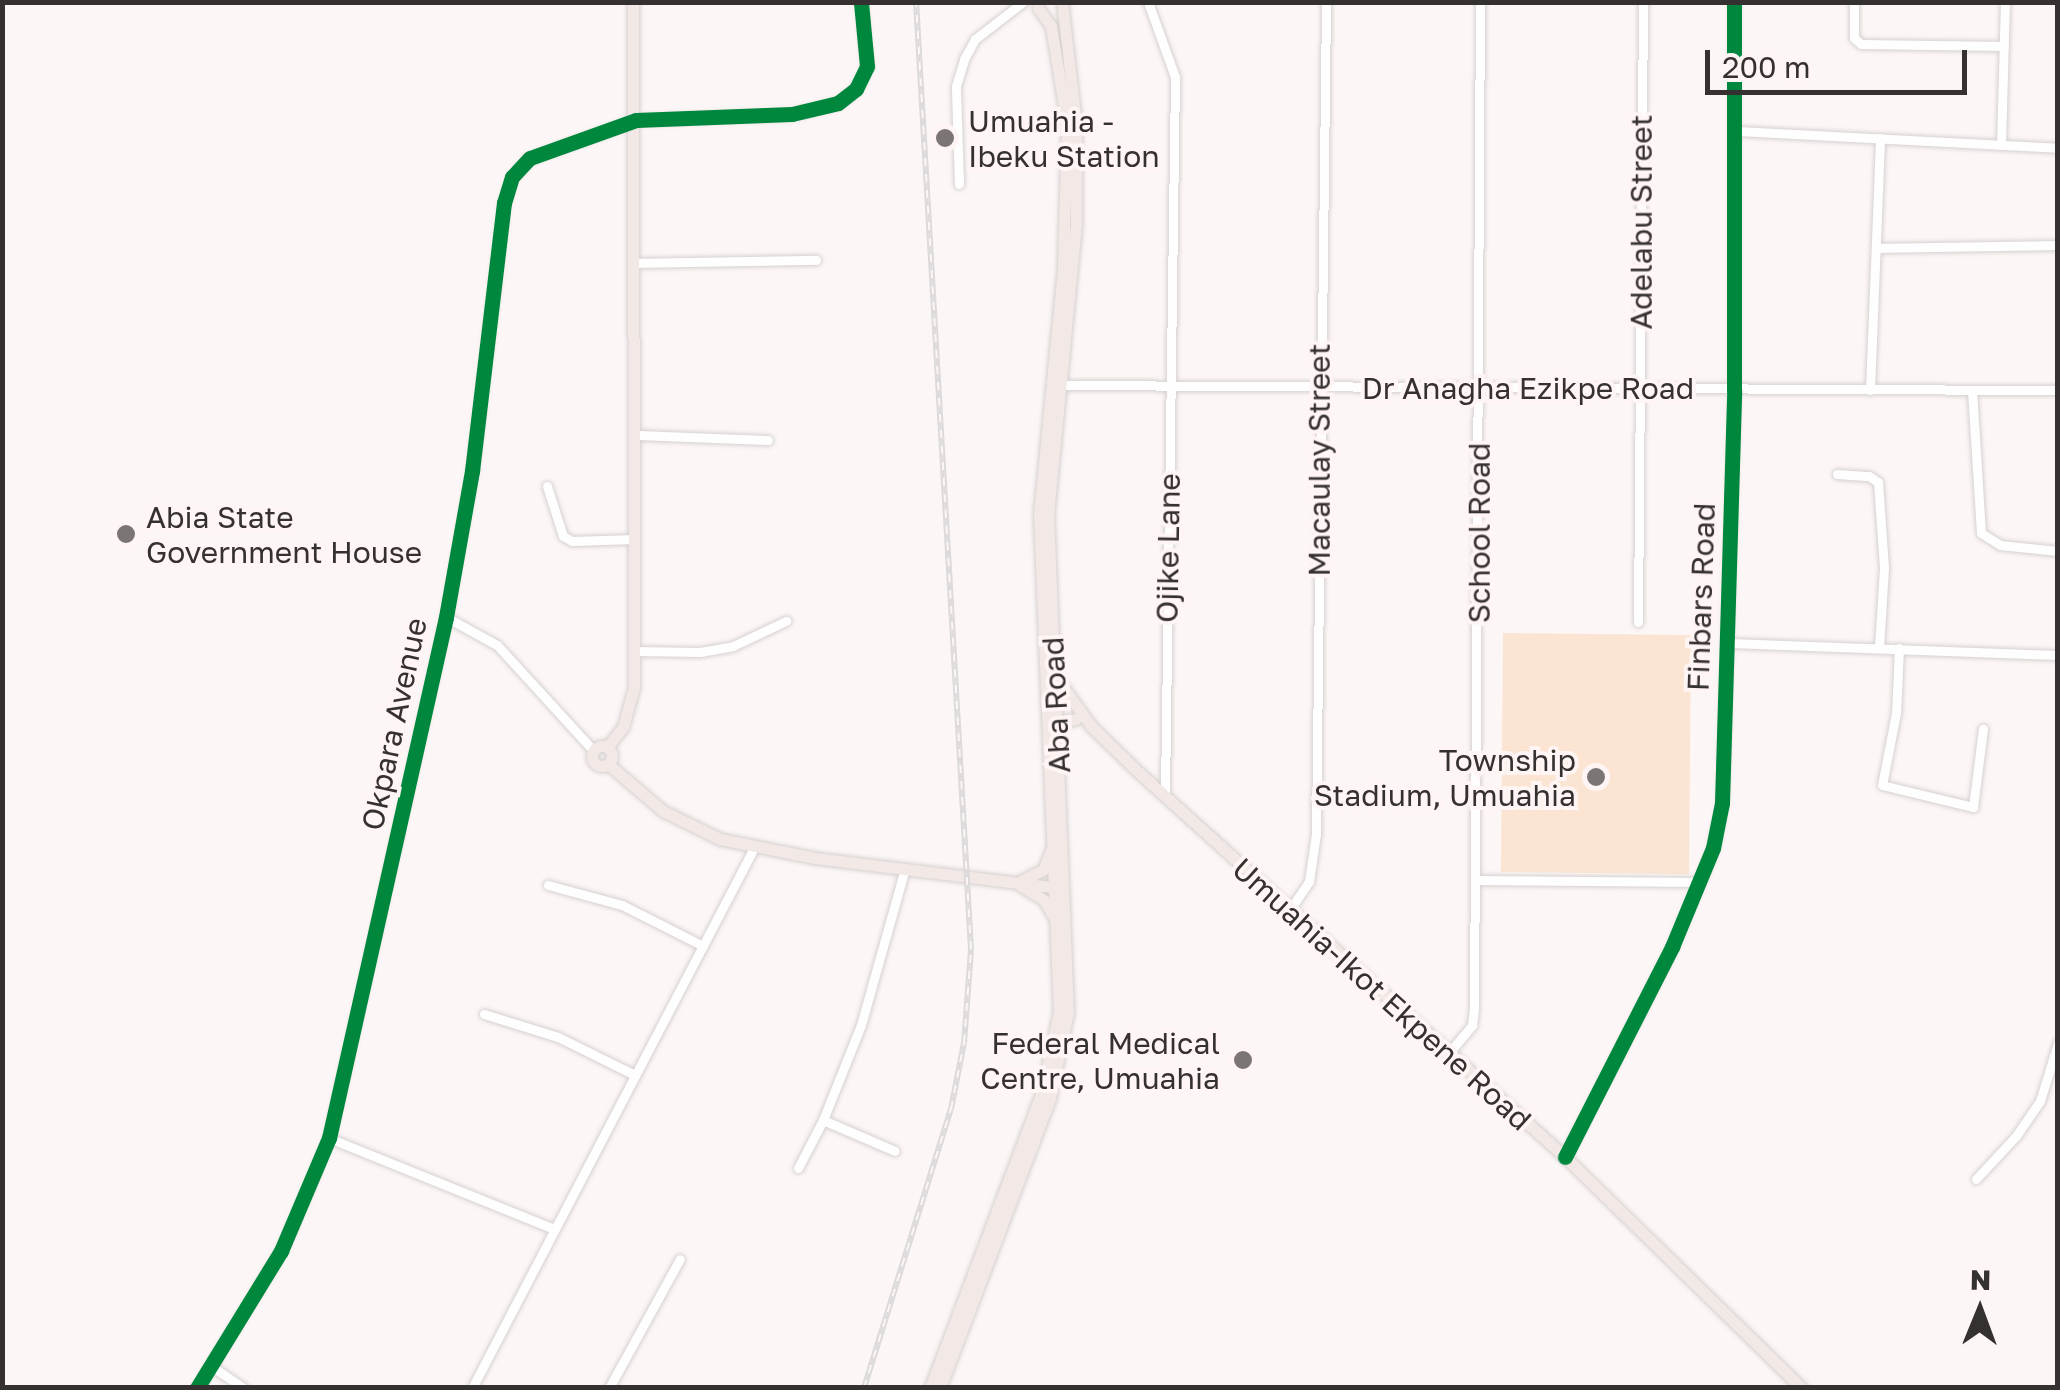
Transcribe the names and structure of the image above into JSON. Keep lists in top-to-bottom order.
{
  "streets": {
    "main road": ["Aba Road", "Umuahia-Ikot Ekpene Road"],
    "street": [
      "Adelabu Street",
      "Dr Anagha Ezikpe Road",
      "Macaulay Street",
      "School Road",
      "Ojike Lane",
      "Finbars Road",
      "Okpara Avenue"
    ]
  },
  "crossings": [
    ["Adelabu Street", "Dr Anagha Ezikpe Road"],
    ["Dr Anagha Ezikpe Road", "Macaulay Street"],
    ["Dr Anagha Ezikpe Road", "School Road"],
    ["Dr Anagha Ezikpe Road", "Ojike Lane"],
    ["Dr Anagha Ezikpe Road", "Finbars Road"],
    ["Dr Anagha Ezikpe Road", "Aba Road"],
    ["Macaulay Street", "Umuahia-Ikot Ekpene Road"],
    ["School Road", "Umuahia-Ikot Ekpene Road"],
    ["Ojike Lane", "Umuahia-Ikot Ekpene Road"],
    ["Finbars Road", "Umuahia-Ikot Ekpene Road"]
  ],
  "places": [
    "Umuahia - Ibeku Station",
    "Abia State Government House",
    "Township Stadium, Umuahia",
    "Federal Medical Centre, Umuahia"
  ],
  "scale_bar": "200 m",
  "north": "top"
}
